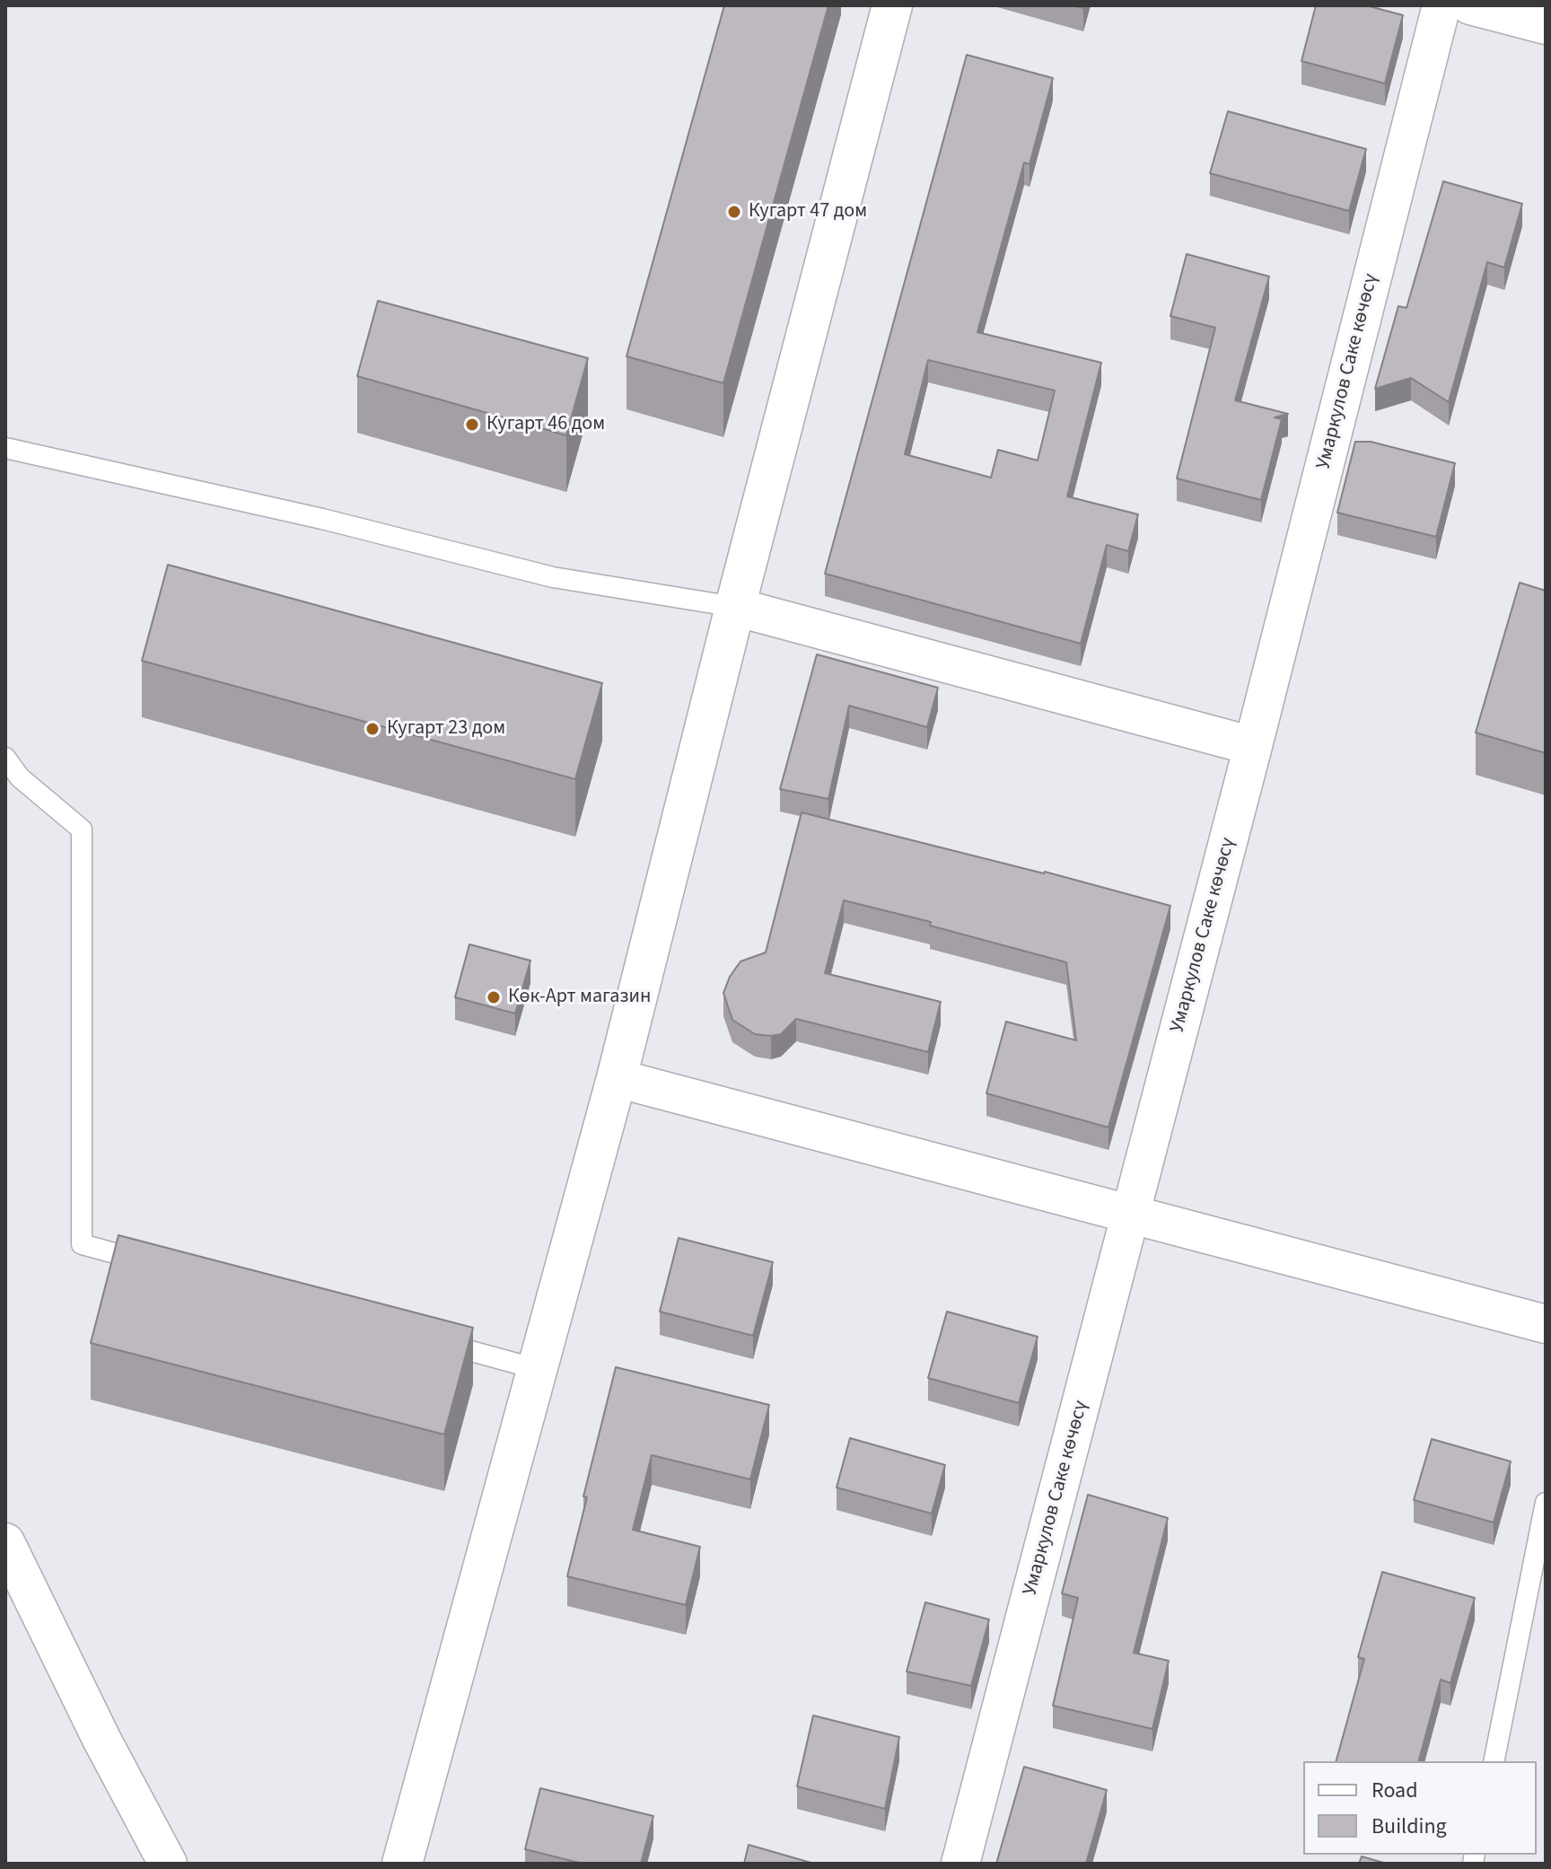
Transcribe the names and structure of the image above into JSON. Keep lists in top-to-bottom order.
{
  "streets": {
    "street": ["Умаркулов Саке көчөсү"]
  },
  "places": [
    "Кугарт 47 дом",
    "Кугарт 46 дом",
    "Кугарт 23 дом",
    "Көк-Арт магазин"
  ],
  "legend": ["Road", "Building"]
}
